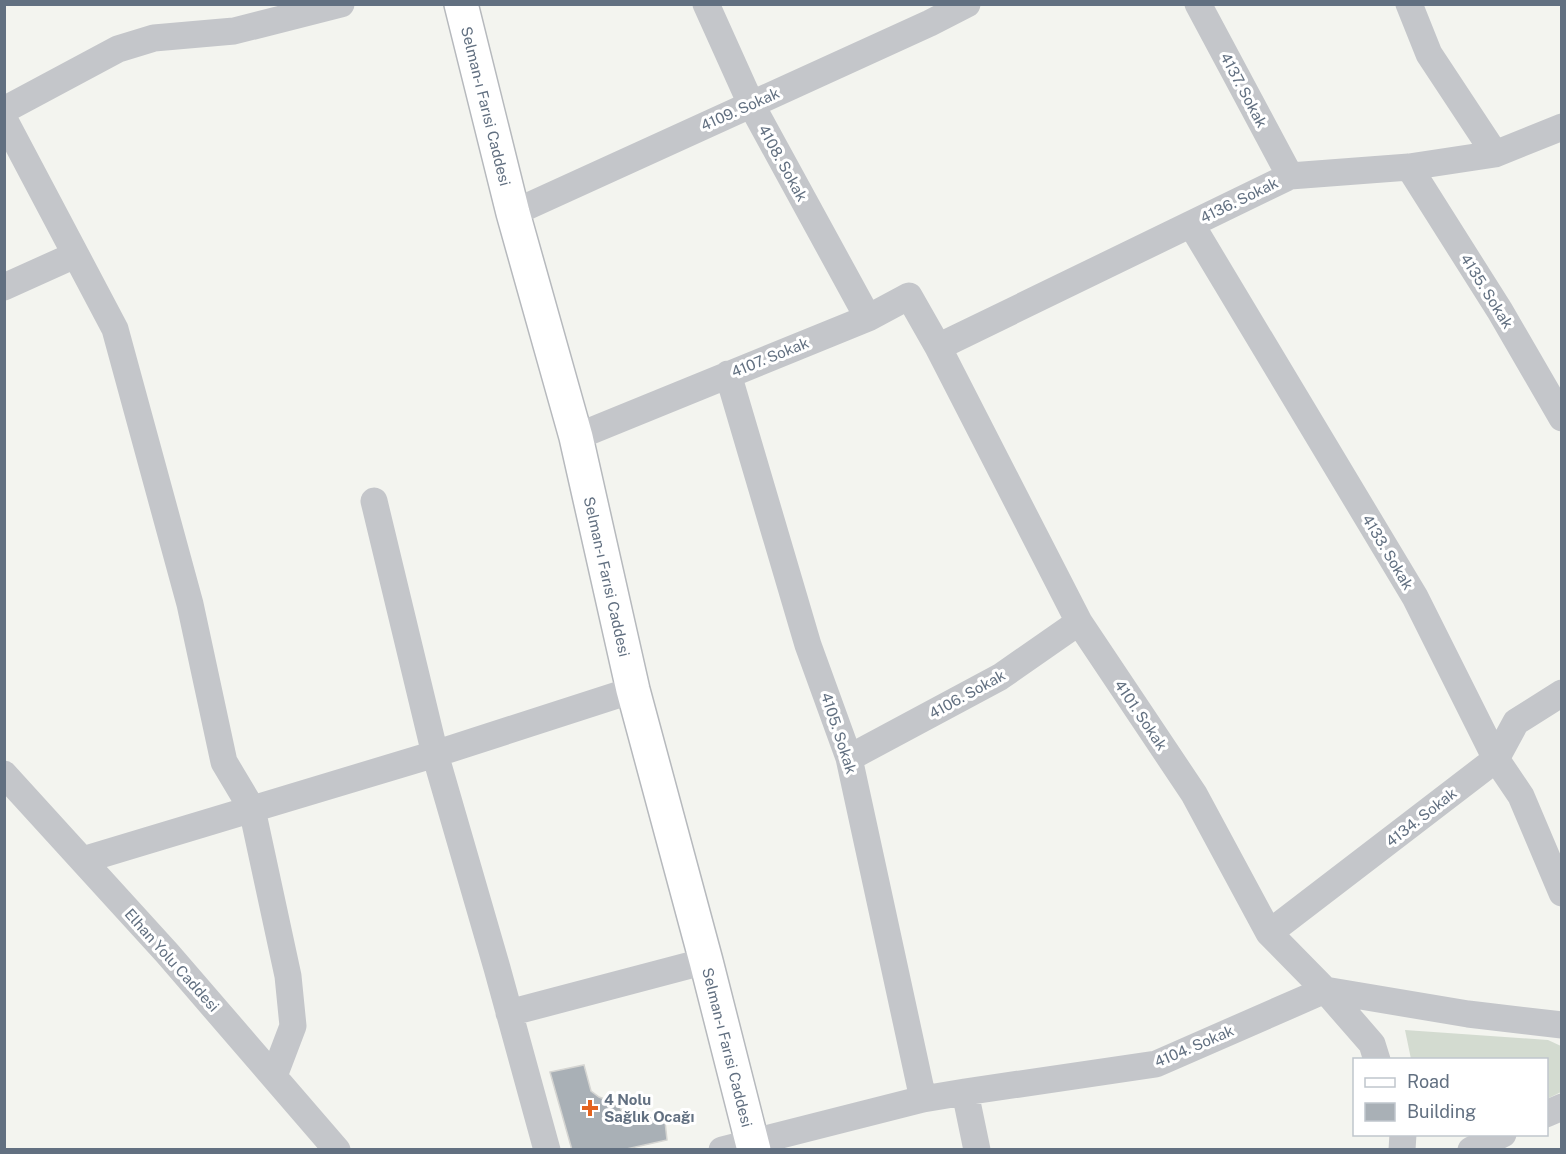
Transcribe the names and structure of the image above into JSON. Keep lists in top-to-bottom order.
{
  "streets": {
    "main road": ["Selman-ı Farısi Caddesi"],
    "street": [
      "4137. Sokak",
      "4109. Sokak",
      "4108. Sokak",
      "4136. Sokak",
      "4135. Sokak",
      "4107. Sokak",
      "4133. Sokak",
      "4106. Sokak",
      "4101. Sokak",
      "4105. Sokak",
      "4134. Sokak",
      "Elhan Yolu Caddesi",
      "4104. Sokak"
    ]
  },
  "crossings": [
    ["4137. Sokak", "4136. Sokak"],
    ["Selman-ı Farısi Caddesi", "4109. Sokak"],
    ["Selman-ı Farısi Caddesi", "4107. Sokak"],
    ["Selman-ı Farısi Caddesi", "4104. Sokak"],
    ["4109. Sokak", "4108. Sokak"],
    ["4108. Sokak", "4107. Sokak"],
    ["4136. Sokak", "4135. Sokak"],
    ["4136. Sokak", "4107. Sokak"],
    ["4136. Sokak", "4133. Sokak"],
    ["4136. Sokak", "4101. Sokak"],
    ["4107. Sokak", "4101. Sokak"],
    ["4107. Sokak", "4105. Sokak"],
    ["4133. Sokak", "4134. Sokak"],
    ["4106. Sokak", "4101. Sokak"],
    ["4106. Sokak", "4105. Sokak"],
    ["4101. Sokak", "4134. Sokak"],
    ["4101. Sokak", "4104. Sokak"],
    ["4105. Sokak", "4104. Sokak"]
  ],
  "places": {
    "health": ["4 Nolu Sağlık Ocağı"]
  },
  "legend": ["Road", "Building"]
}
